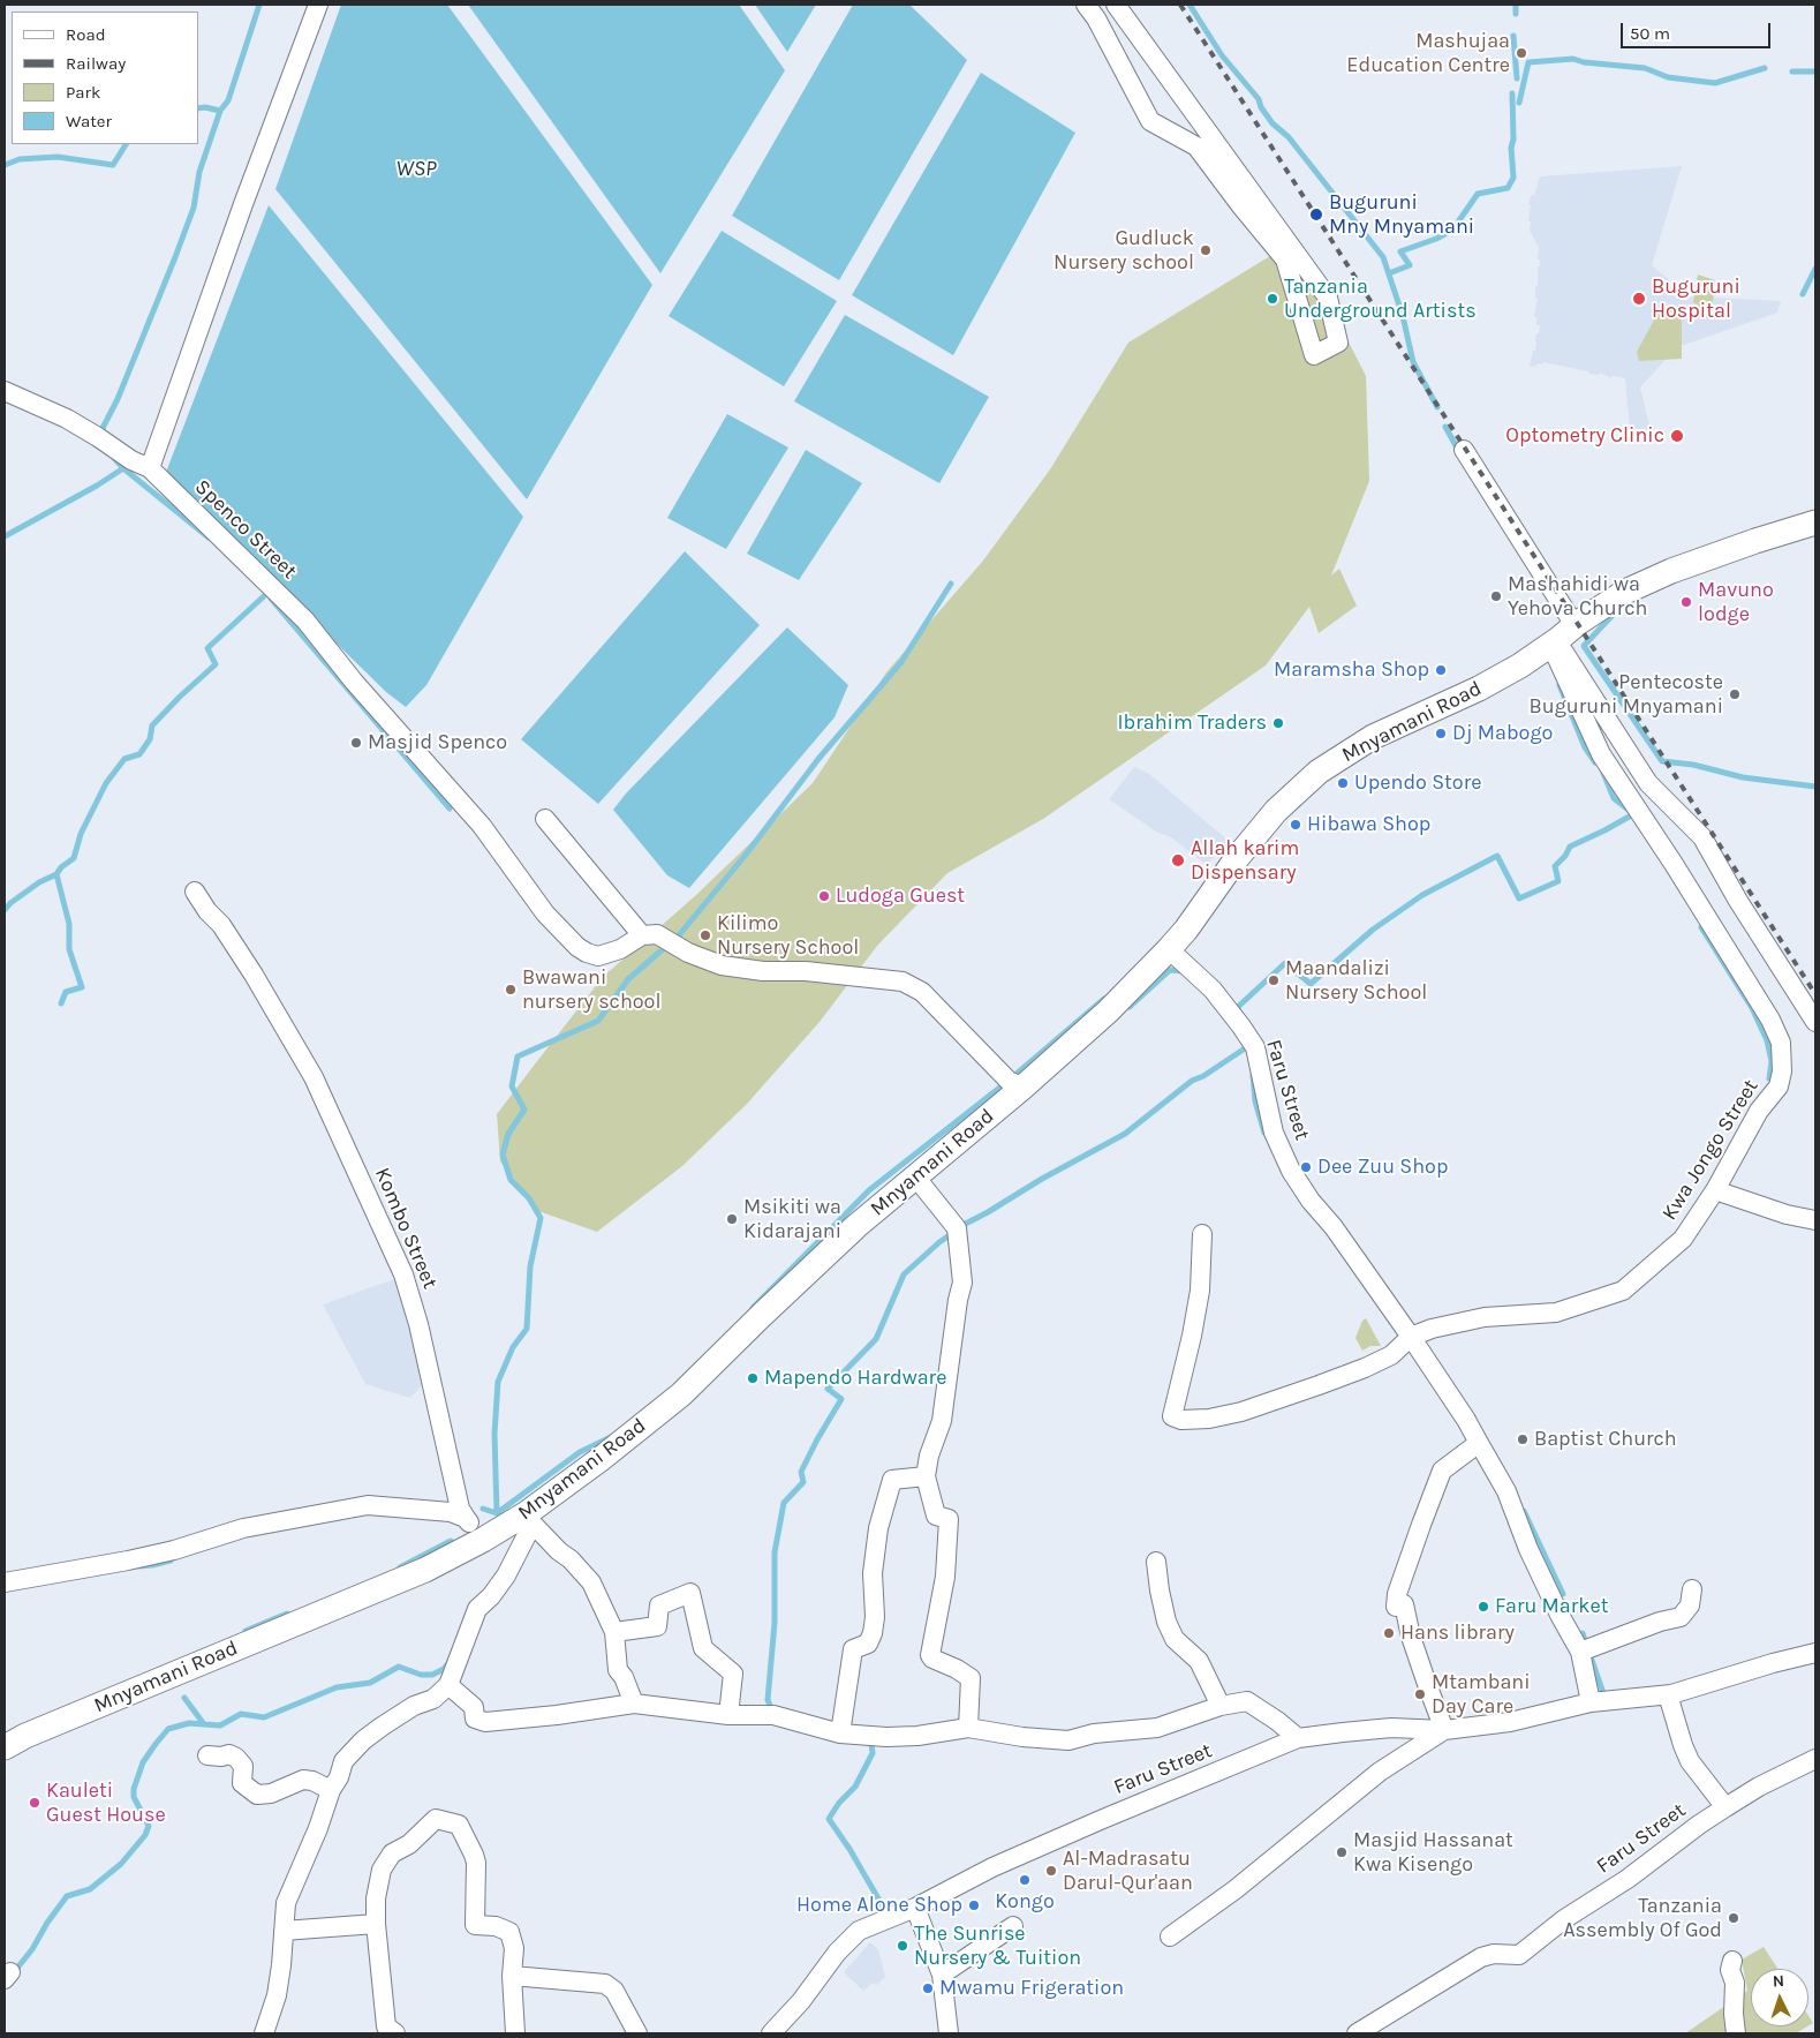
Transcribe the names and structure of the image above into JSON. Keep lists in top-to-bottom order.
{
  "streets": {
    "street": [
      "Spenco Street",
      "Mnyamani Road",
      "Faru Street",
      "Kwa Jongo Street",
      "Kombo Street"
    ]
  },
  "crossings": [
    ["Mnyamani Road", "Faru Street"],
    ["Mnyamani Road", "Kwa Jongo Street"],
    ["Mnyamani Road", "Kombo Street"],
    ["Faru Street", "Kwa Jongo Street"]
  ],
  "water": ["WSP"],
  "places": [
    "Mashujaa Education Centre",
    "Buguruni Mny Mnyamani",
    "Gudluck Nursery school",
    "Tanzania Underground Artists",
    "Buguruni Hospital",
    "Optometry Clinic",
    "Mashahidi wa Yehova Church",
    "Mavuno lodge",
    "Maramsha Shop",
    "Pentecoste Buguruni Mnyamani",
    "Ibrahim Traders",
    "Dj Mabogo",
    "Masjid Spenco",
    "Upendo Store",
    "Hibawa Shop",
    "Allah karim Dispensary",
    "Ludoga Guest",
    "Kilimo Nursery School",
    "Maandalizi Nursery School",
    "Bwawani nursery school",
    "Dee Zuu Shop",
    "Msikiti wa Kidarajani",
    "Mapendo Hardware",
    "Baptist Church",
    "Faru Market",
    "Hans library",
    "Mtambani Day Care",
    "Kauleti Guest House",
    "Masjid Hassanat Kwa Kisengo",
    "Al-Madrasatu Darul-Qur'aan",
    "Kongo",
    "Home Alone Shop",
    "Tanzania Assembly Of God",
    "The Sunrise Nursery & Tuition",
    "Mwamu Frigeration"
  ],
  "legend": [
    "Road",
    "Railway",
    "Park",
    "Water"
  ],
  "scale_bar": "50 m",
  "north": "top"
}
